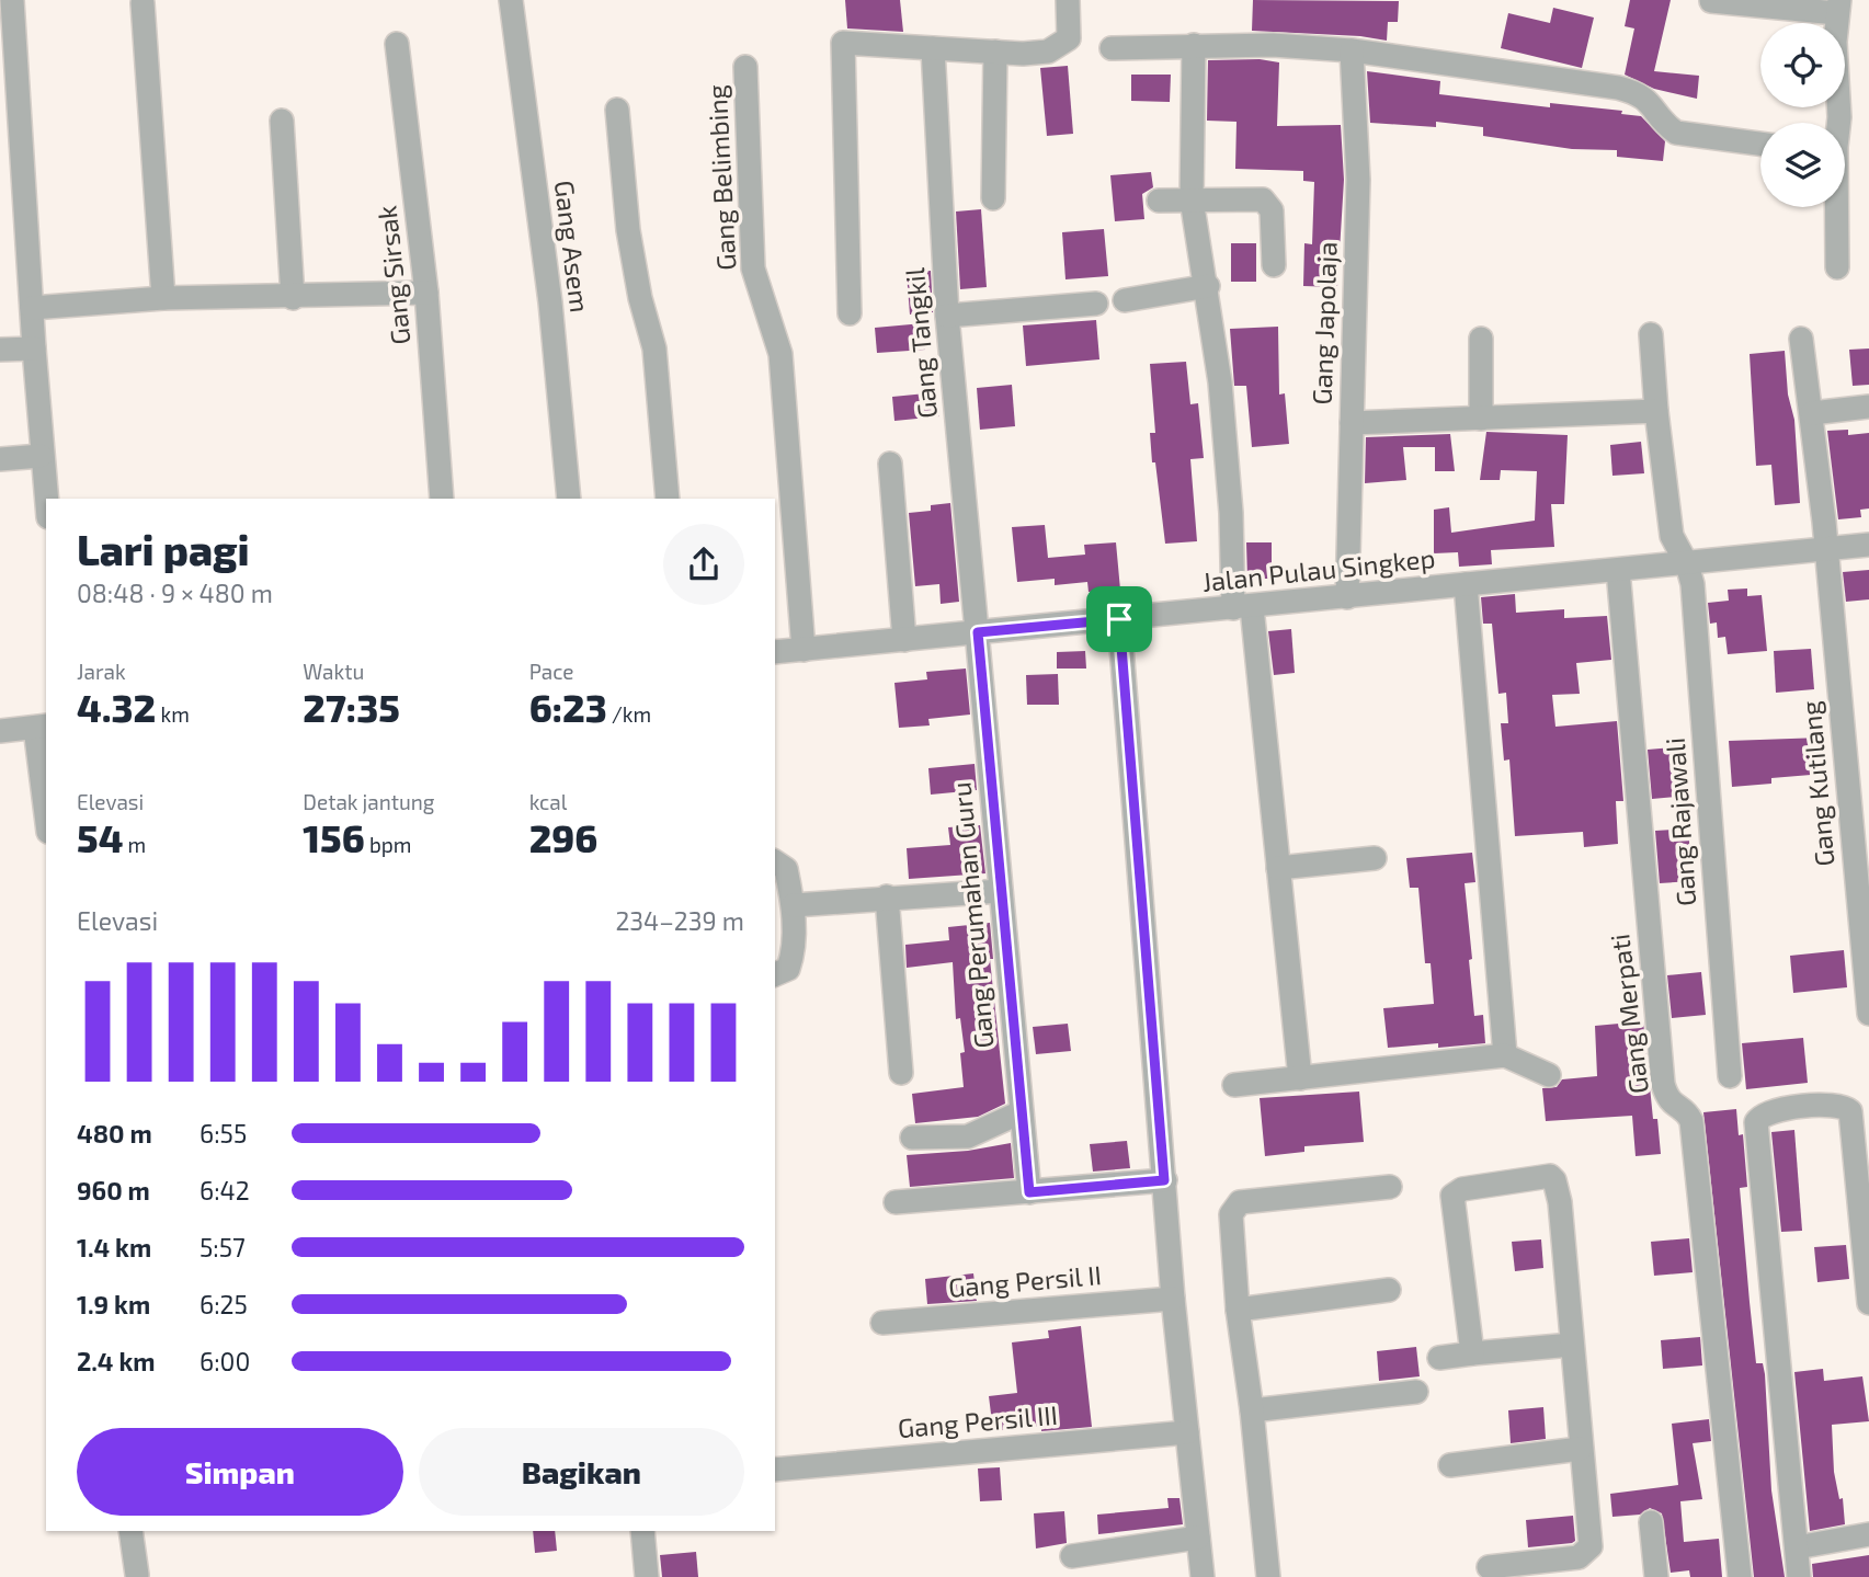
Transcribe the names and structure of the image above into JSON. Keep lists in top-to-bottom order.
{
  "streets": {
    "street": [
      "Gang Belimbing",
      "Gang Asem",
      "Gang Sirsak",
      "Gang Japolaja",
      "Gang Tangkil",
      "Jalan Pulau Singkep",
      "Gang Kutilang",
      "Gang Rajawali",
      "Gang Perumahan Guru",
      "Gang Merpati",
      "Gang Persil II",
      "Gang Persil III"
    ]
  },
  "crossings": [
    ["Gang Belimbing", "Jalan Pulau Singkep"],
    ["Gang Japolaja", "Jalan Pulau Singkep"],
    ["Gang Tangkil", "Jalan Pulau Singkep"],
    ["Gang Tangkil", "Gang Perumahan Guru"],
    ["Jalan Pulau Singkep", "Gang Kutilang"],
    ["Jalan Pulau Singkep", "Gang Rajawali"],
    ["Jalan Pulau Singkep", "Gang Perumahan Guru"],
    ["Jalan Pulau Singkep", "Gang Merpati"]
  ],
  "page": {
    "heading": ["Lari pagi", "08:48 · 9 × 480 m"],
    "stats": [
      ["Jarak", "4.32 km"],
      ["Waktu", "27:35"],
      ["Pace", "6:23 /km"],
      ["Elevasi", "54 m"],
      ["Detak jantung", "156 bpm"],
      ["kcal", "296"]
    ],
    "chart": ["Elevasi", "234–239 m"],
    "list": [
      {
        "name": "480 m",
        "note": "6:55"
      },
      {
        "name": "960 m",
        "note": "6:42"
      },
      {
        "name": "1.4 km",
        "note": "5:57"
      },
      {
        "name": "1.9 km",
        "note": "6:25"
      },
      {
        "name": "2.4 km",
        "note": "6:00"
      }
    ],
    "buttons": ["Simpan", "Bagikan"]
  }
}
